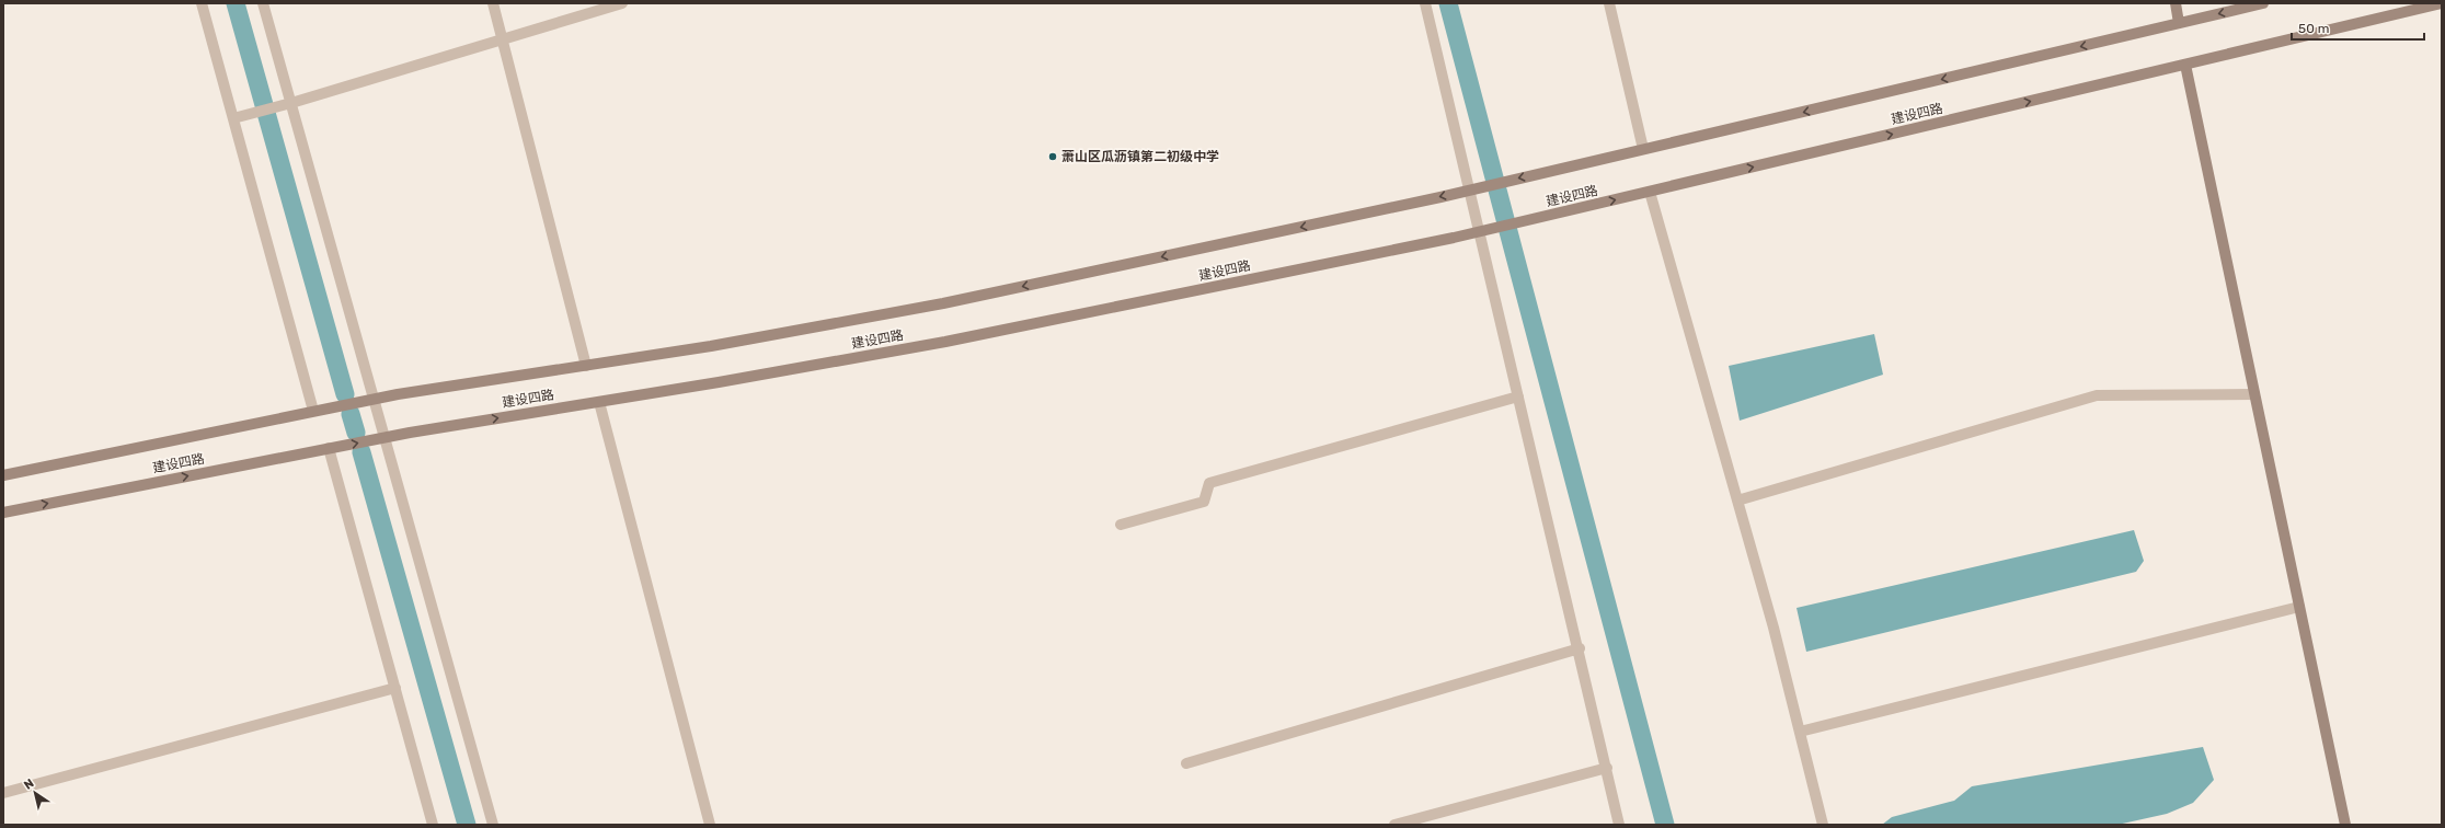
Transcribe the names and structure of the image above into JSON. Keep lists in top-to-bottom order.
{
  "streets": {
    "main road": ["建设四路"]
  },
  "places": ["萧山区瓜沥镇第二初级中学"],
  "scale_bar": "50 m",
  "north": "top left"
}
